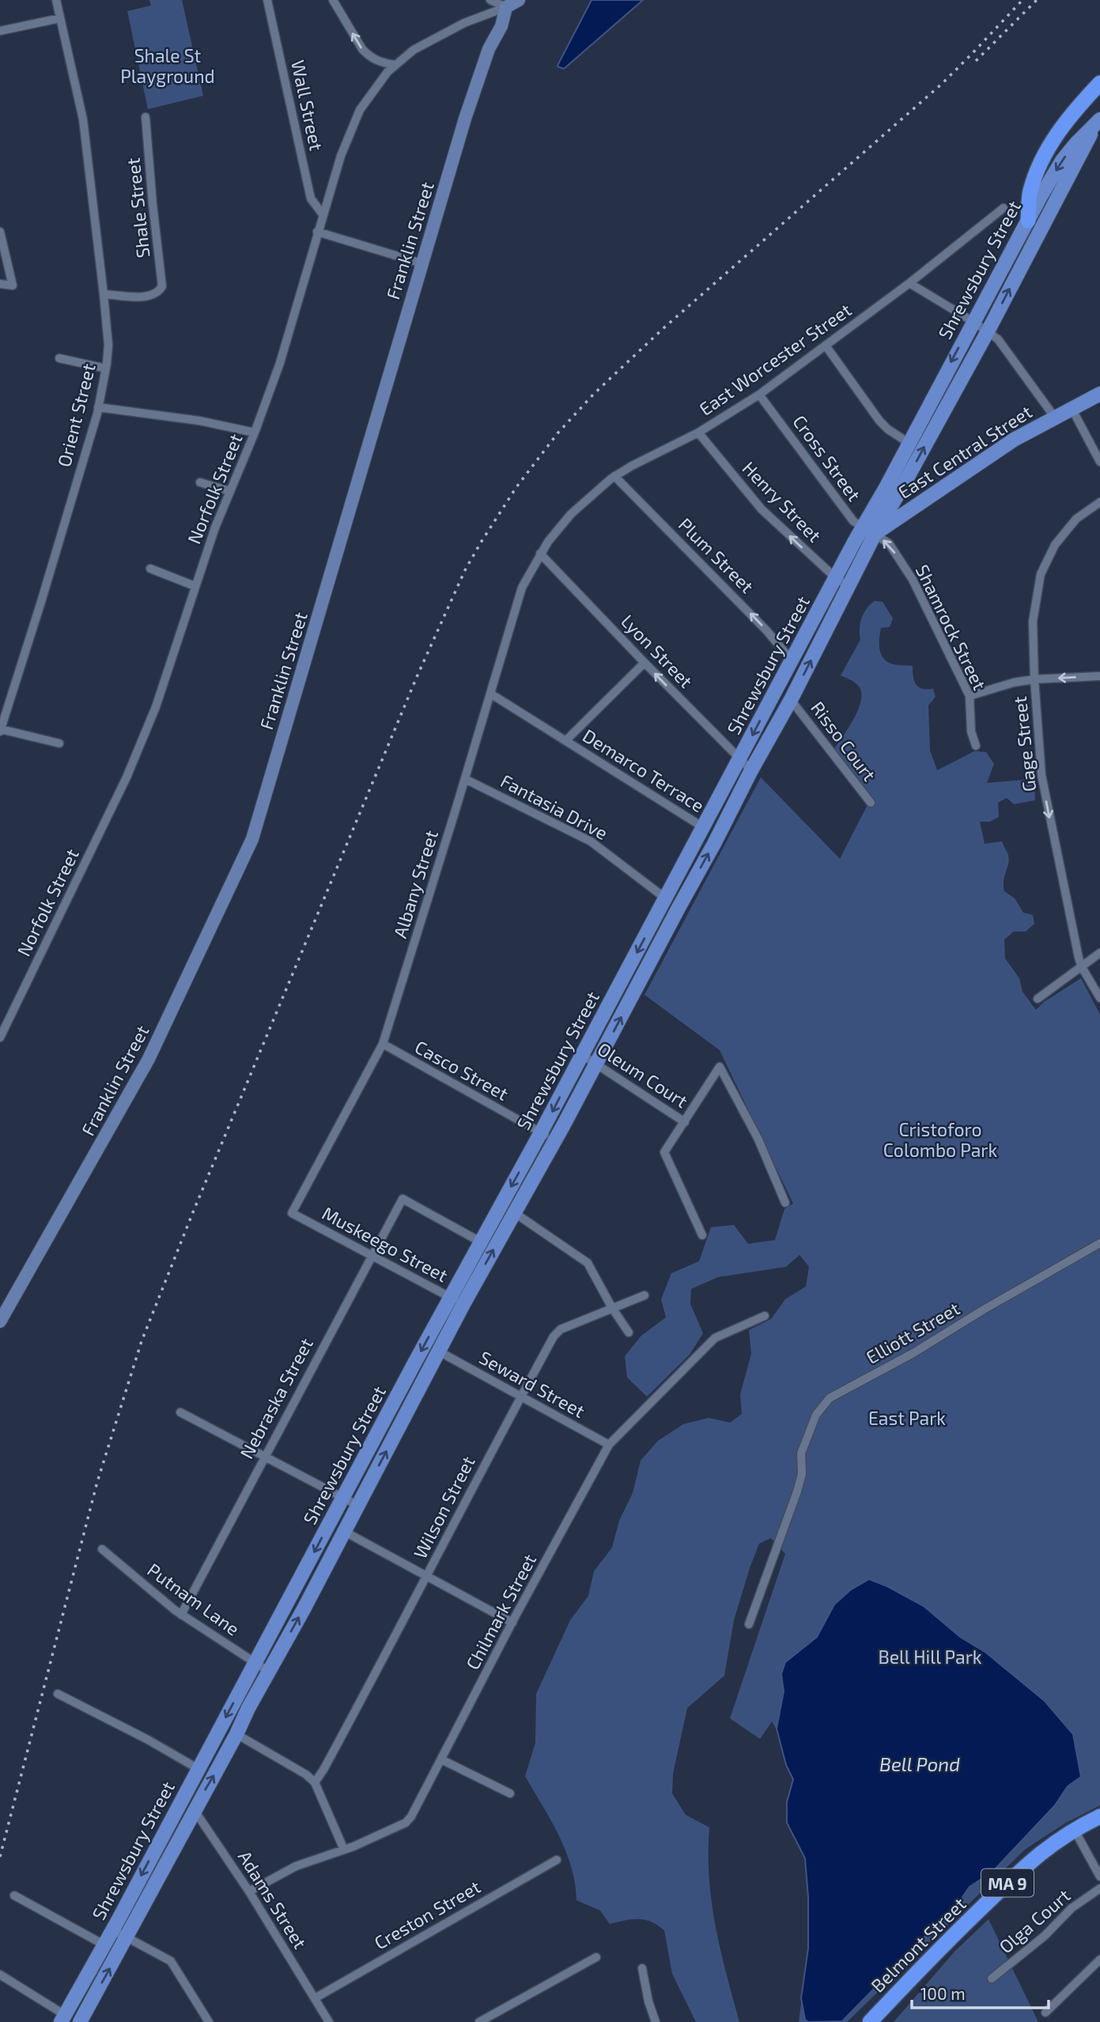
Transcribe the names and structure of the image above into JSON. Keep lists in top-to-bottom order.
{
  "streets": {
    "highway": ["MA 9", "Belmont Street"],
    "main road": ["Franklin Street", "Shrewsbury Street", "East Central Street"],
    "street": [
      "Wall Street",
      "Shale Street",
      "East Worcester Street",
      "Orient Street",
      "Cross Street",
      "Norfolk Street",
      "Henry Street",
      "Plum Street",
      "Shamrock Street",
      "Lyon Street",
      "Risso Court",
      "Gage Street",
      "Demarco Terrace",
      "Fantasia Drive",
      "Albany Street",
      "Casco Street",
      "Oleum Court",
      "Muskeego Street",
      "Elliott Street",
      "Seward Street",
      "Nebraska Street",
      "Wilson Street",
      "Putnam Lane",
      "Chilmark Street",
      "Adams Street",
      "Creston Street",
      "Olga Court"
    ]
  },
  "crossings": [
    ["Wall Street", "Norfolk Street"],
    ["Shale Street", "Orient Street"],
    ["Franklin Street", "Norfolk Street"],
    ["Shrewsbury Street", "East Central Street"],
    ["Shrewsbury Street", "Cross Street"],
    ["Shrewsbury Street", "Henry Street"],
    ["Shrewsbury Street", "Plum Street"],
    ["Shrewsbury Street", "Shamrock Street"],
    ["Shrewsbury Street", "Lyon Street"],
    ["Shrewsbury Street", "Risso Court"],
    ["Shrewsbury Street", "Demarco Terrace"],
    ["Shrewsbury Street", "Fantasia Drive"],
    ["Shrewsbury Street", "Casco Street"],
    ["Shrewsbury Street", "Oleum Court"],
    ["Shrewsbury Street", "Muskeego Street"],
    ["Shrewsbury Street", "Seward Street"],
    ["Shrewsbury Street", "Nebraska Street"],
    ["Shrewsbury Street", "Putnam Lane"],
    ["Shrewsbury Street", "Adams Street"],
    ["East Worcester Street", "Cross Street"],
    ["East Worcester Street", "Henry Street"],
    ["East Worcester Street", "Plum Street"],
    ["East Worcester Street", "Lyon Street"],
    ["East Worcester Street", "Albany Street"],
    ["East Central Street", "Cross Street"],
    ["East Central Street", "Shamrock Street"],
    ["Cross Street", "Shamrock Street"],
    ["Lyon Street", "Albany Street"],
    ["Demarco Terrace", "Albany Street"],
    ["Fantasia Drive", "Albany Street"],
    ["Albany Street", "Casco Street"],
    ["Albany Street", "Muskeego Street"],
    ["Muskeego Street", "Nebraska Street"],
    ["Seward Street", "Wilson Street"],
    ["Seward Street", "Chilmark Street"],
    ["Nebraska Street", "Putnam Lane"],
    ["Chilmark Street", "Adams Street"],
    ["Adams Street", "Creston Street"]
  ],
  "one_way": [
    "Henry Street",
    "Plum Street",
    "Shamrock Street",
    "Lyon Street",
    "Gage Street"
  ],
  "water": ["Bell Pond"],
  "parks": [
    "Shale St Playground",
    "Cristoforo Colombo Park",
    "East Park",
    "Bell Hill Park"
  ],
  "scale_bar": "100 m"
}
